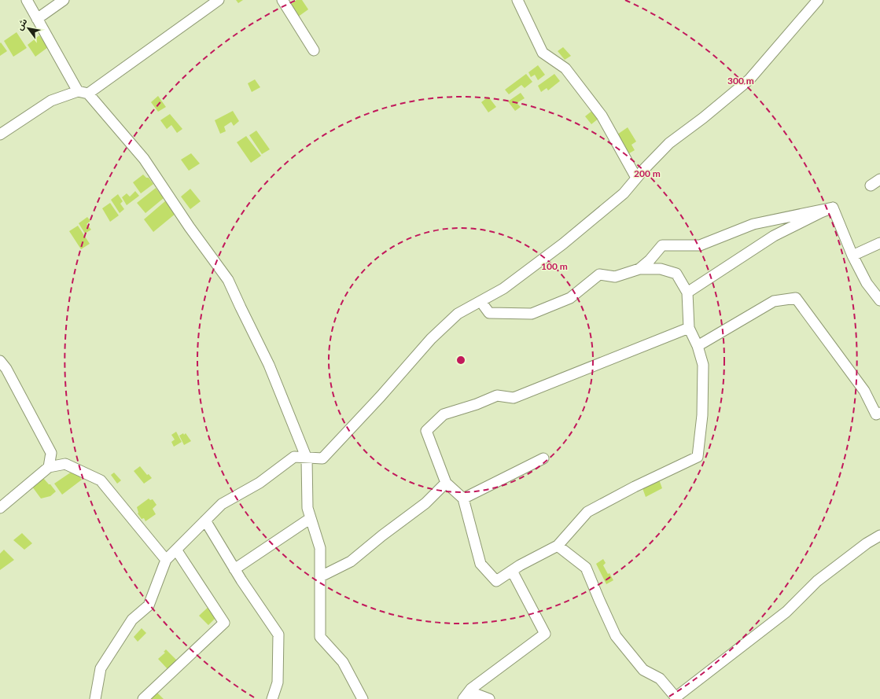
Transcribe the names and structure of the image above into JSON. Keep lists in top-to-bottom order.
{
  "north": "top left",
  "rings": ["300 m", "200 m", "100 m"]
}
